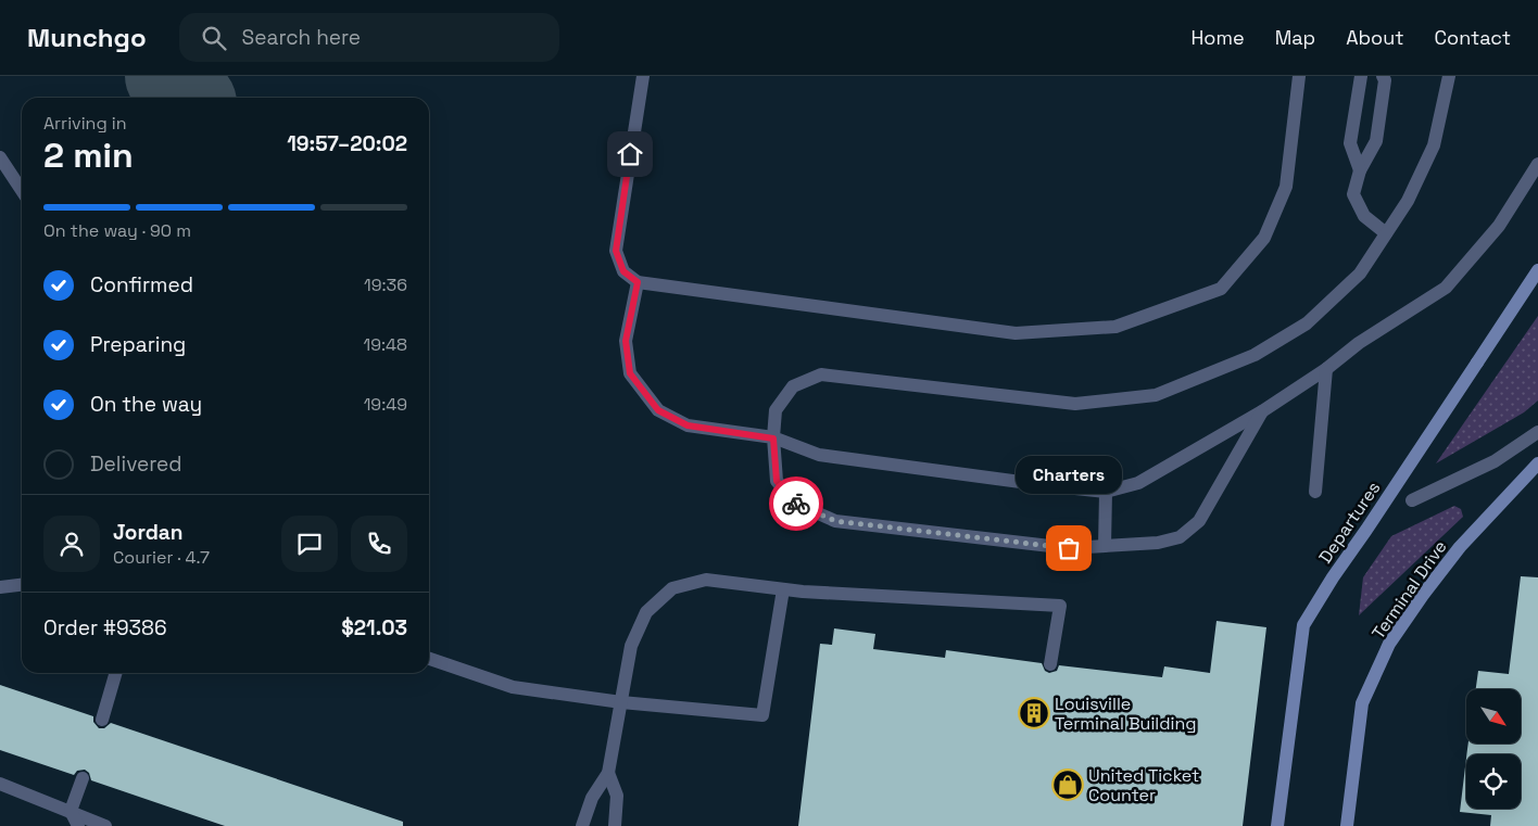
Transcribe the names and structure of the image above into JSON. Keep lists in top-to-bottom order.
{
  "streets": {
    "main road": ["Departures", "Terminal Drive"]
  },
  "places": {
    "other": ["Charters"],
    "building": ["Louisville Terminal Building"],
    "shop": ["United Ticket Counter"]
  },
  "north": "bottom right",
  "page": {
    "header": "Munchgo",
    "search": "Search here",
    "nav": [
      "Home",
      "Map",
      "About",
      "Contact"
    ],
    "heading": ["2 min", "Arriving in", "19:57–20:02"],
    "panel": [
      "Jordan",
      "Courier · 4.7",
      "Order #9386",
      "$21.03"
    ],
    "bar": "On the way · 90 m",
    "list": [
      ["Confirmed", "19:36"],
      ["Preparing", "19:48"],
      ["On the way", "19:49"],
      "Delivered"
    ],
    "bubble": "Charters"
  }
}
